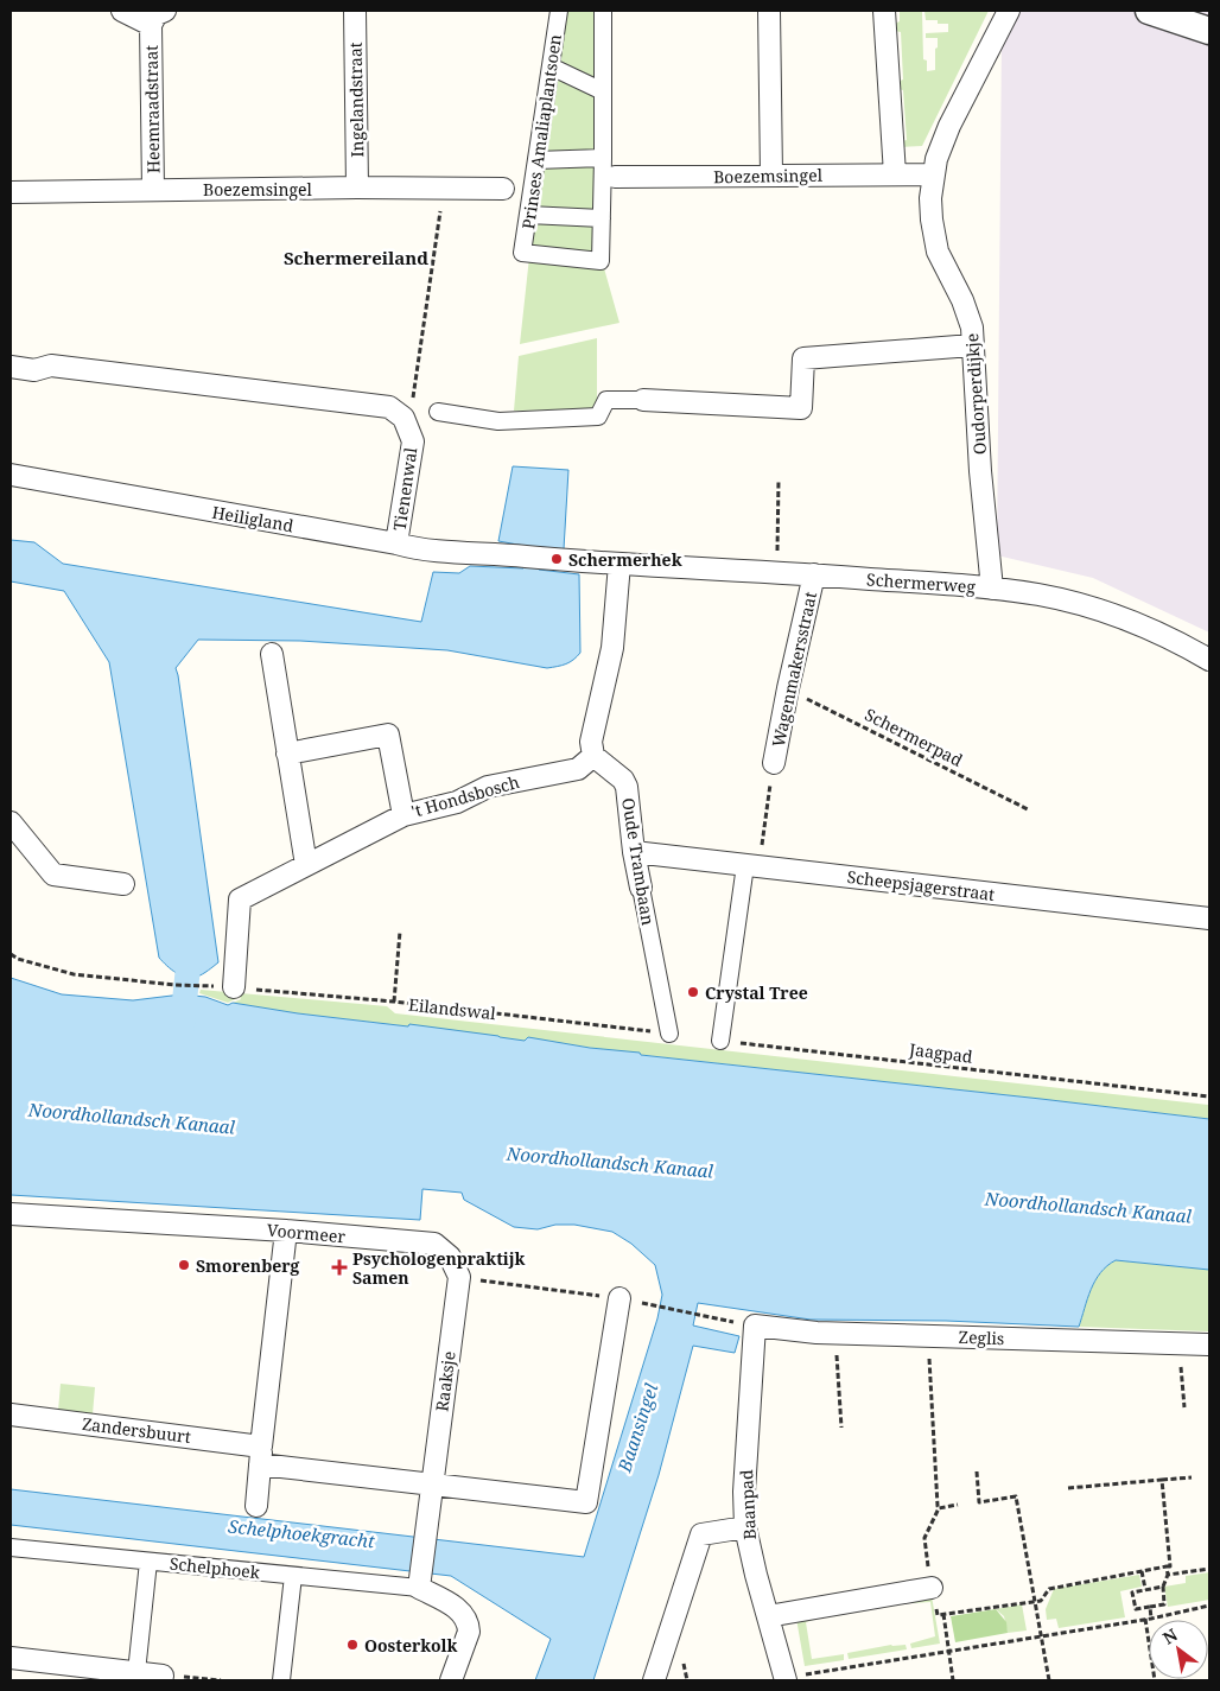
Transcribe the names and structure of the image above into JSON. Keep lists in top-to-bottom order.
{
  "streets": {
    "street": [
      "Ingelandstraat",
      "Heemraadstraat",
      "Prinses Amaliaplantsoen",
      "Boezemsingel",
      "Oudorperdijkje",
      "Tienenwal",
      "Heiligland",
      "Schermerweg",
      "Wagenmakersstraat",
      "'t Hondsbosch",
      "Oude Trambaan",
      "Scheepsjagerstraat",
      "Voormeer",
      "Zeglis",
      "Raaksje",
      "Zandersbuurt",
      "Baanpad",
      "Schelphoek"
    ],
    "path": ["Schermerpad", "Eilandswal", "Jaagpad"]
  },
  "crossings": [
    ["Ingelandstraat", "Boezemsingel"],
    ["Heemraadstraat", "Boezemsingel"],
    ["Boezemsingel", "Oudorperdijkje"],
    ["Oudorperdijkje", "Schermerweg"],
    ["Tienenwal", "Heiligland"],
    ["Heiligland", "Schermerweg"],
    ["Schermerweg", "Wagenmakersstraat"],
    ["Wagenmakersstraat", "Schermerpad"],
    ["'t Hondsbosch", "Oude Trambaan"],
    ["Oude Trambaan", "Scheepsjagerstraat"],
    ["Oude Trambaan", "Eilandswal"],
    ["Voormeer", "Raaksje"],
    ["Zeglis", "Baanpad"],
    ["Raaksje", "Schelphoek"]
  ],
  "districts": ["Schermereiland"],
  "water": ["Noordhollandsch Kanaal", "Baansingel", "Schelphoekgracht"],
  "places": {
    "other": [
      "Schermerhek",
      "Crystal Tree",
      "Smorenberg",
      "Oosterkolk"
    ],
    "health": ["Psychologenpraktijk Samen"]
  },
  "north": "top left"
}
